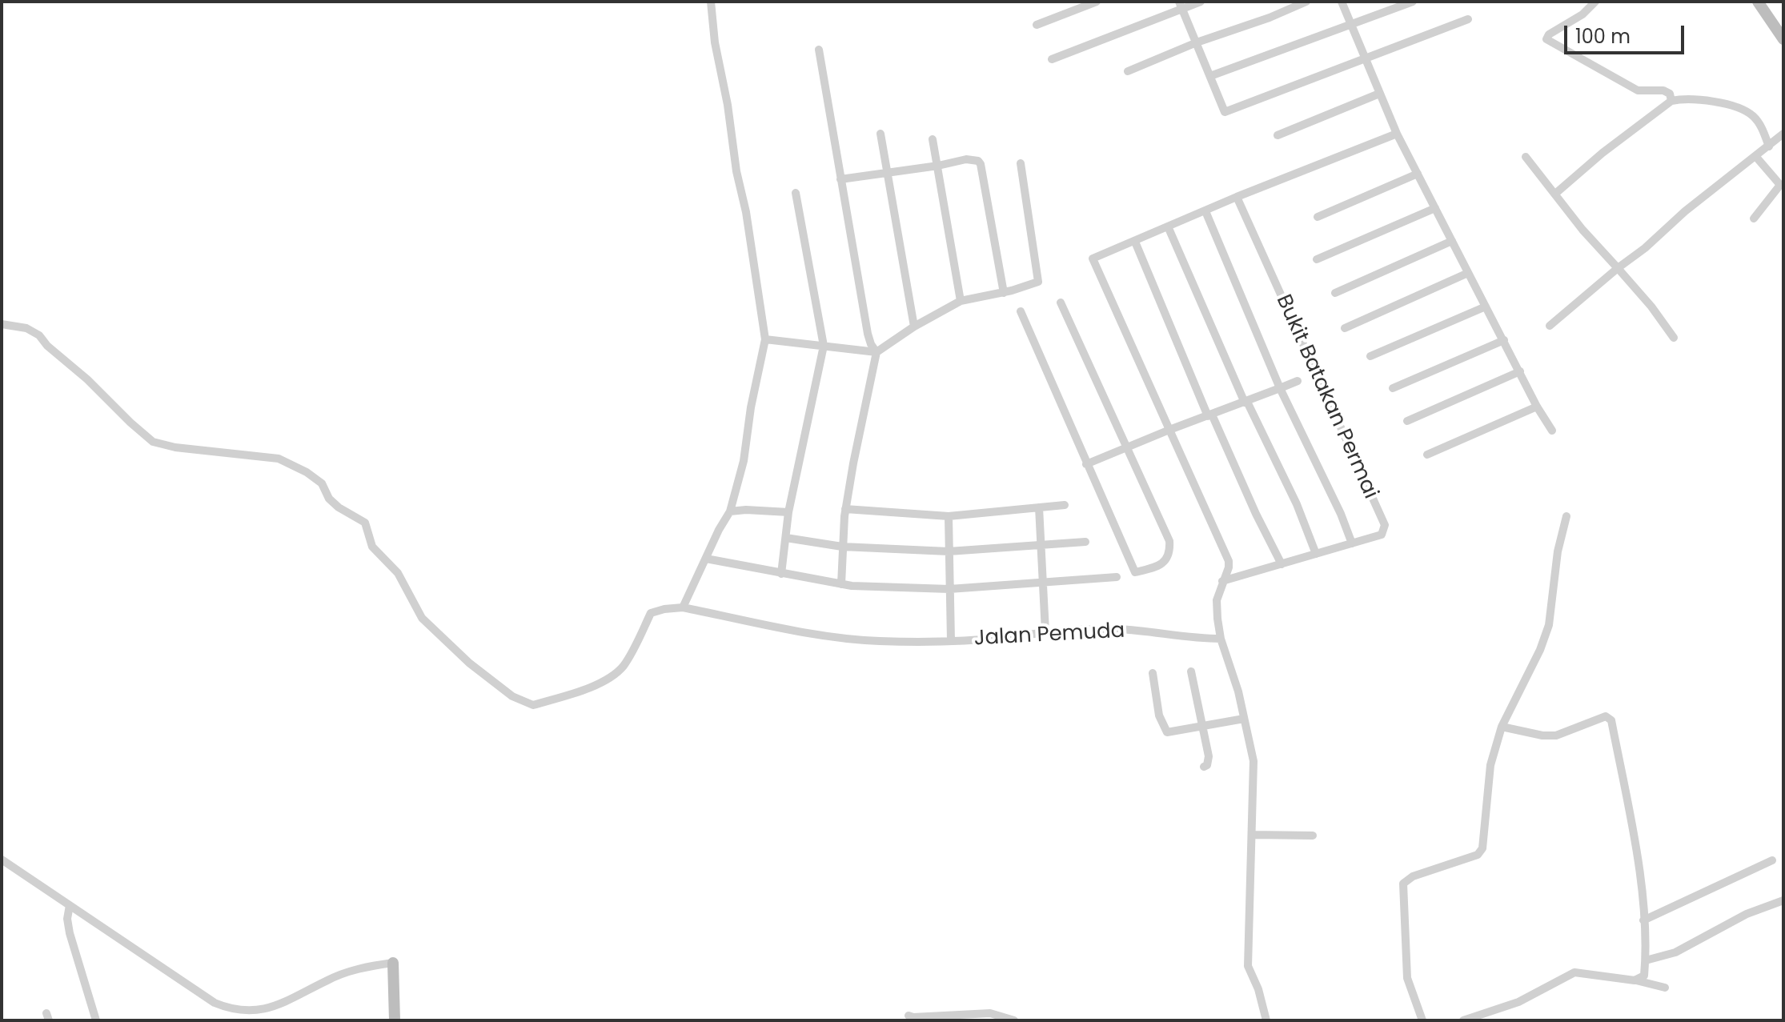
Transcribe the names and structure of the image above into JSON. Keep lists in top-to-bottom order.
{
  "streets": {
    "street": ["Bukit Batakan Permai", "Jalan Pemuda"]
  },
  "scale_bar": "100 m"
}
